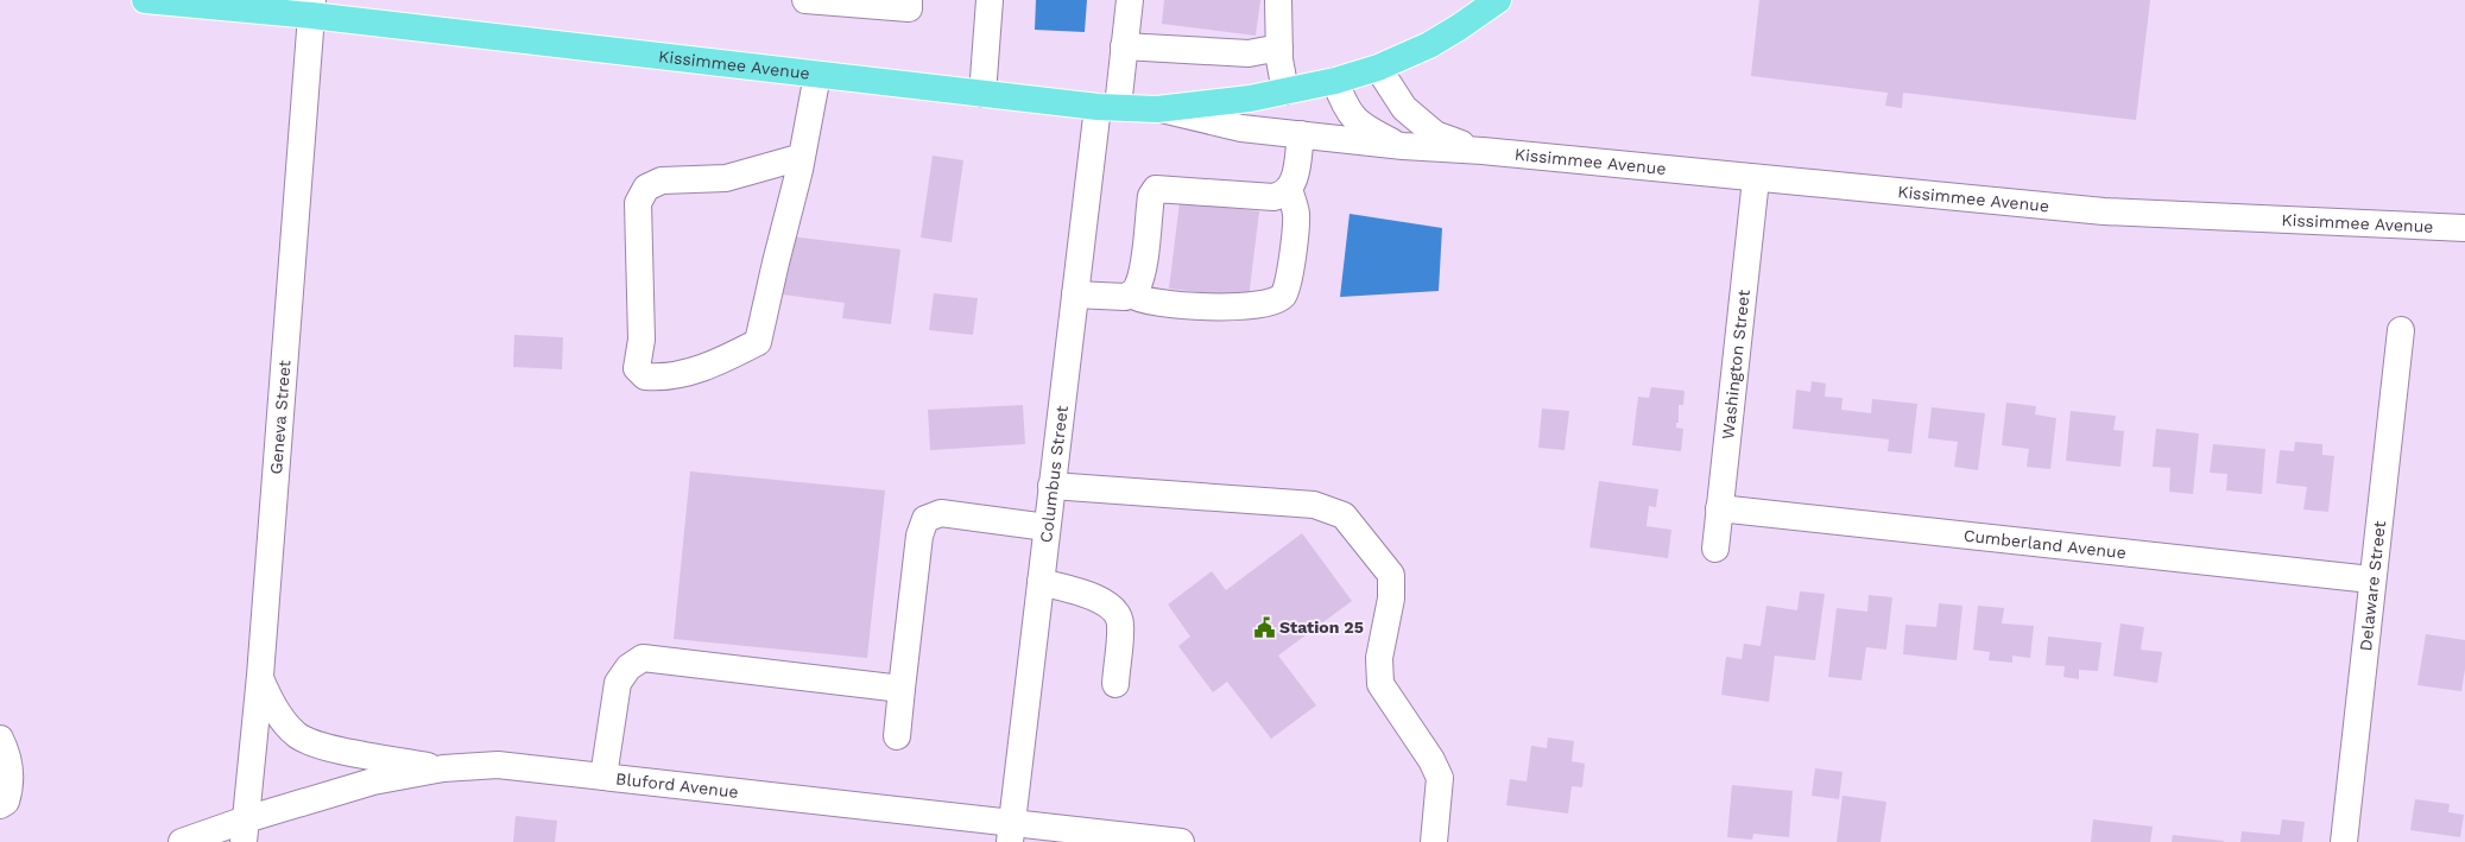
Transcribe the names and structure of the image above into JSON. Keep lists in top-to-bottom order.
{
  "streets": {
    "main road": ["Kissimmee Avenue"],
    "street": [
      "Washington Street",
      "Geneva Street",
      "Columbus Street",
      "Cumberland Avenue",
      "Delaware Street",
      "Bluford Avenue"
    ]
  },
  "crossings": [
    ["Kissimmee Avenue", "Washington Street"],
    ["Kissimmee Avenue", "Geneva Street"],
    ["Kissimmee Avenue", "Columbus Street"],
    ["Washington Street", "Cumberland Avenue"],
    ["Geneva Street", "Bluford Avenue"],
    ["Columbus Street", "Bluford Avenue"],
    ["Cumberland Avenue", "Delaware Street"]
  ],
  "places": {
    "public building": ["Station 25"]
  }
}
